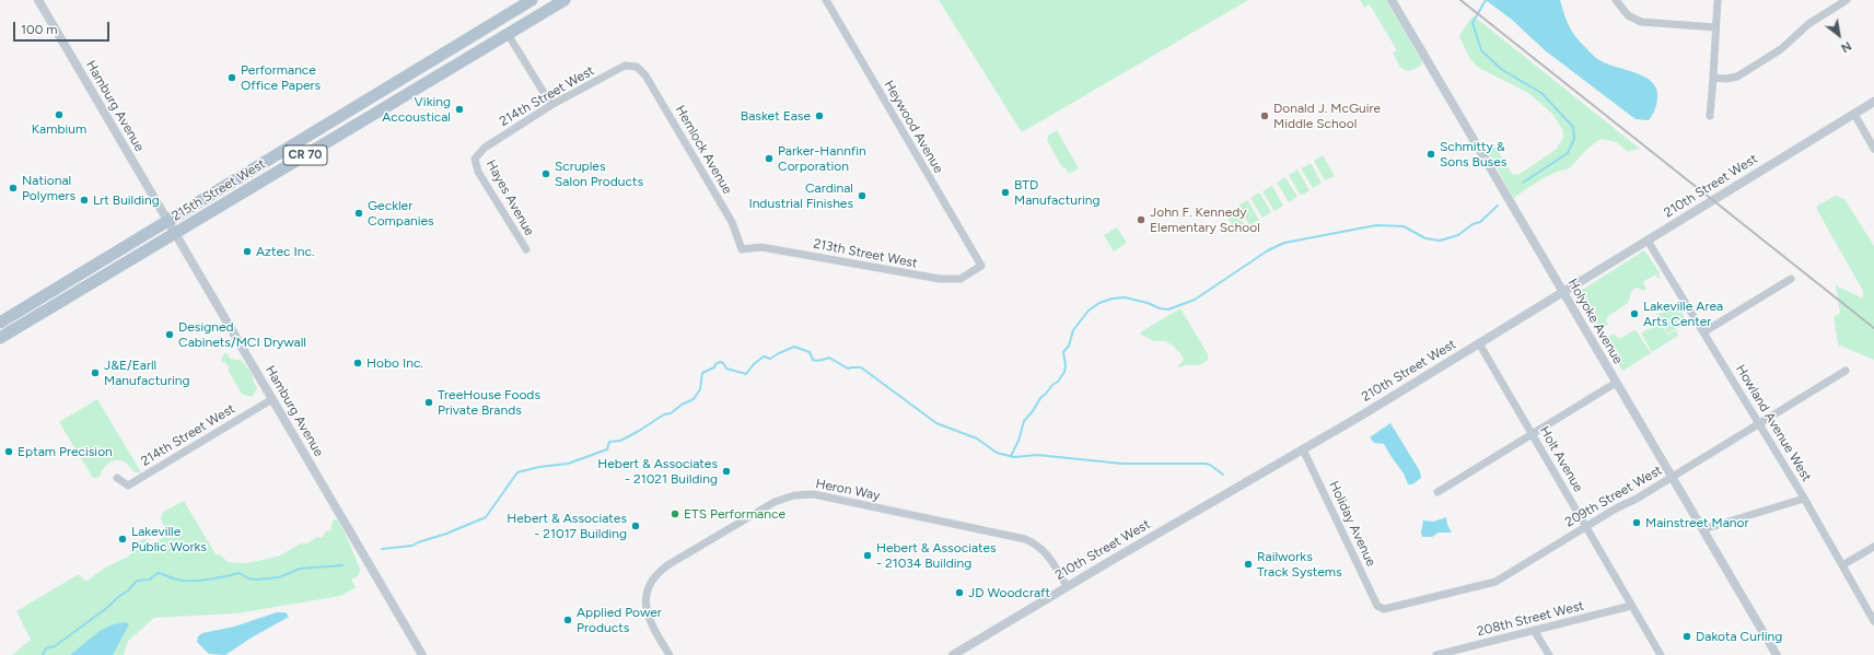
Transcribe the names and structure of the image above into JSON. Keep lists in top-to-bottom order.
{
  "streets": {
    "main road": ["CR 70", "215th Street West"],
    "street": [
      "214th Street West",
      "Hamburg Avenue",
      "Heywood Avenue",
      "Hemlock Avenue",
      "210th Street West",
      "Hayes Avenue",
      "213th Street West",
      "Holyoke Avenue",
      "Howland Avenue West",
      "Holt Avenue",
      "Heron Way",
      "209th Street West",
      "Holiday Avenue",
      "208th Street West"
    ]
  },
  "crossings": [
    ["214th Street West", "Hamburg Avenue"],
    ["214th Street West", "Hemlock Avenue"],
    ["214th Street West", "Hayes Avenue"],
    ["Hamburg Avenue", "215th Street West"],
    ["Heywood Avenue", "213th Street West"],
    ["Hemlock Avenue", "213th Street West"],
    ["210th Street West", "Holyoke Avenue"],
    ["210th Street West", "Howland Avenue West"],
    ["210th Street West", "Holt Avenue"],
    ["210th Street West", "Heron Way"],
    ["210th Street West", "Holiday Avenue"],
    ["Holyoke Avenue", "209th Street West"],
    ["Howland Avenue West", "209th Street West"],
    ["Holt Avenue", "209th Street West"],
    ["Holt Avenue", "208th Street West"],
    ["209th Street West", "Holiday Avenue"]
  ],
  "places": [
    "Performance Office Papers",
    "Viking Accoustical",
    "Kambium",
    "Basket Ease",
    "Donald J. McGuire Middle School",
    "Schmitty & Sons Buses",
    "Parker-Hannfin Corporation",
    "Scruples Salon Products",
    "National Polymers",
    "BTD Manufacturing",
    "Cardinal Industrial Finishes",
    "Lrt Building",
    "Geckler Companies",
    "John F. Kennedy Elementary School",
    "Aztec Inc.",
    "Lakeville Area Arts Center",
    "Designed Cabinets/MCI Drywall",
    "Hobo Inc.",
    "J&E/Earll Manufacturing",
    "TreeHouse Foods Private Brands",
    "Eptam Precision",
    "Hebert & Associates - 21021 Building",
    "ETS Performance",
    "Mainstreet Manor",
    "Hebert & Associates - 21017 Building",
    "Lakeville Public Works",
    "Hebert & Associates - 21034 Building",
    "Railworks Track Systems",
    "JD Woodcraft",
    "Applied Power Products",
    "Dakota Curling"
  ],
  "scale_bar": "100 m",
  "north": "bottom right"
}
